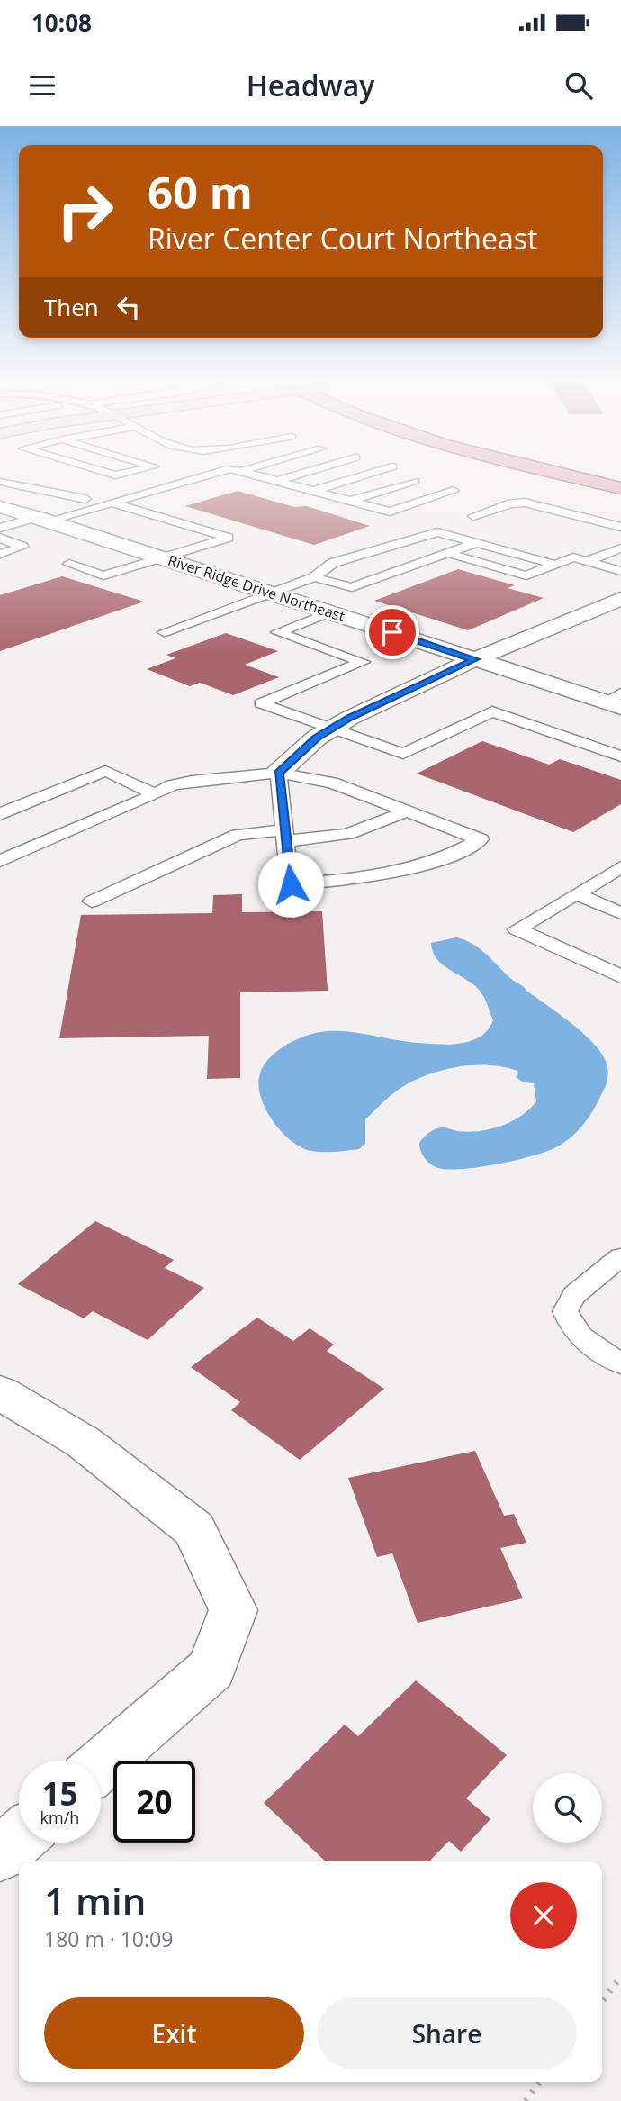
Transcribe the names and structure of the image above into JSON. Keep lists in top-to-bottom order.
{
  "streets": {
    "street": ["River Ridge Drive Northeast"]
  },
  "page": {
    "status": "10:08",
    "header": "Headway",
    "turn": ["60 m", "River Center Court Northeast"],
    "then": "Then",
    "speed": "15 km/h",
    "limit": "20",
    "heading": ["1 min", "180 m · 10:09"],
    "buttons": ["Exit", "Share"]
  }
}
